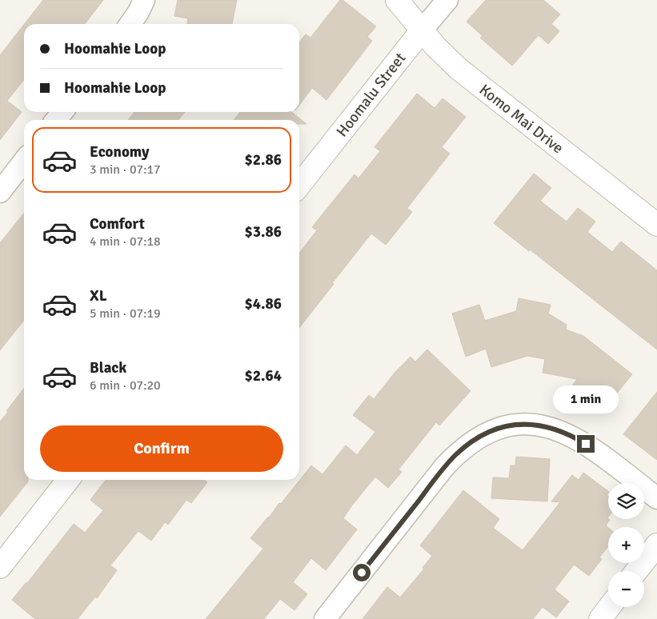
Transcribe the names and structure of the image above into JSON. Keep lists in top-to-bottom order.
{
  "streets": {
    "street": ["Hoomalu Street", "Komo Mai Drive"]
  },
  "crossings": [
    ["Hoomalu Street", "Komo Mai Drive"]
  ],
  "page": {
    "banner": ["Hoomahie Loop", "Hoomahie Loop"],
    "list": [
      {
        "name": "Economy",
        "note": "3 min · 07:17",
        "value": "$2.86"
      },
      {
        "name": "Comfort",
        "note": "4 min · 07:18",
        "value": "$3.86"
      },
      {
        "name": "XL",
        "note": "5 min · 07:19",
        "value": "$4.86"
      },
      {
        "name": "Black",
        "note": "6 min · 07:20",
        "value": "$2.64"
      }
    ],
    "bubble": "1 min",
    "buttons": "Confirm",
    "map_buttons": ["+", "−"]
  }
}
